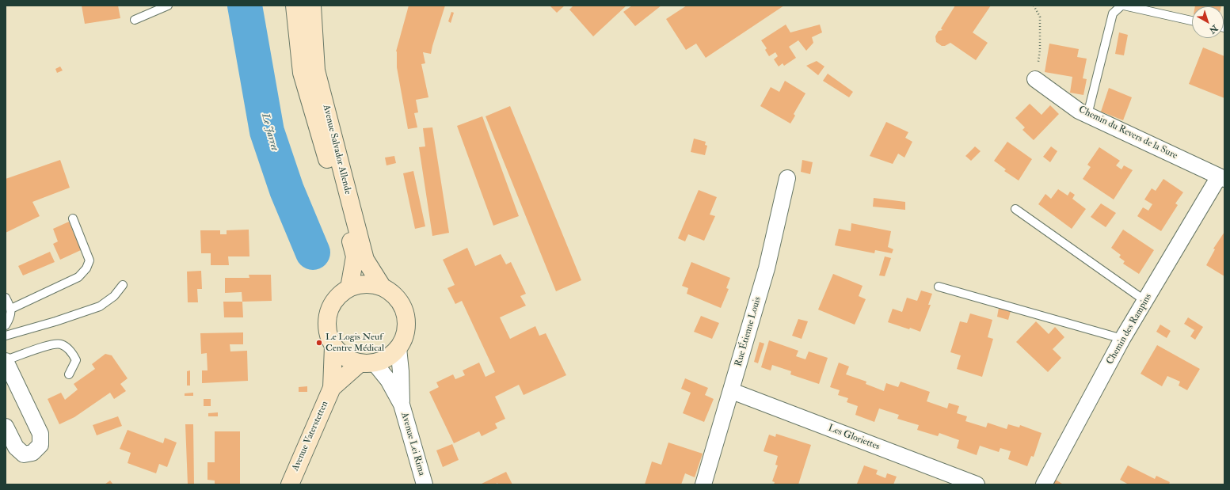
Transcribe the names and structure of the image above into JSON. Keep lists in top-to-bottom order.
{
  "streets": {
    "main road": ["Avenue Salvador Allende", "Avenue Vaterstetten"],
    "street": [
      "Chemin du Revers de la Sure",
      "Chemin des Rampins",
      "Rue Étienne Louis",
      "Les Gloriettes",
      "Avenue Lei Rima"
    ]
  },
  "crossings": [
    ["Chemin du Revers de la Sure", "Chemin des Rampins"],
    ["Avenue Salvador Allende", "Avenue Vaterstetten"],
    ["Avenue Salvador Allende", "Avenue Lei Rima"],
    ["Rue Étienne Louis", "Les Gloriettes"],
    ["Avenue Vaterstetten", "Avenue Lei Rima"]
  ],
  "water": ["Le Jarret"],
  "places": ["Le Logis Neuf Centre Médical"],
  "north": "bottom right"
}
